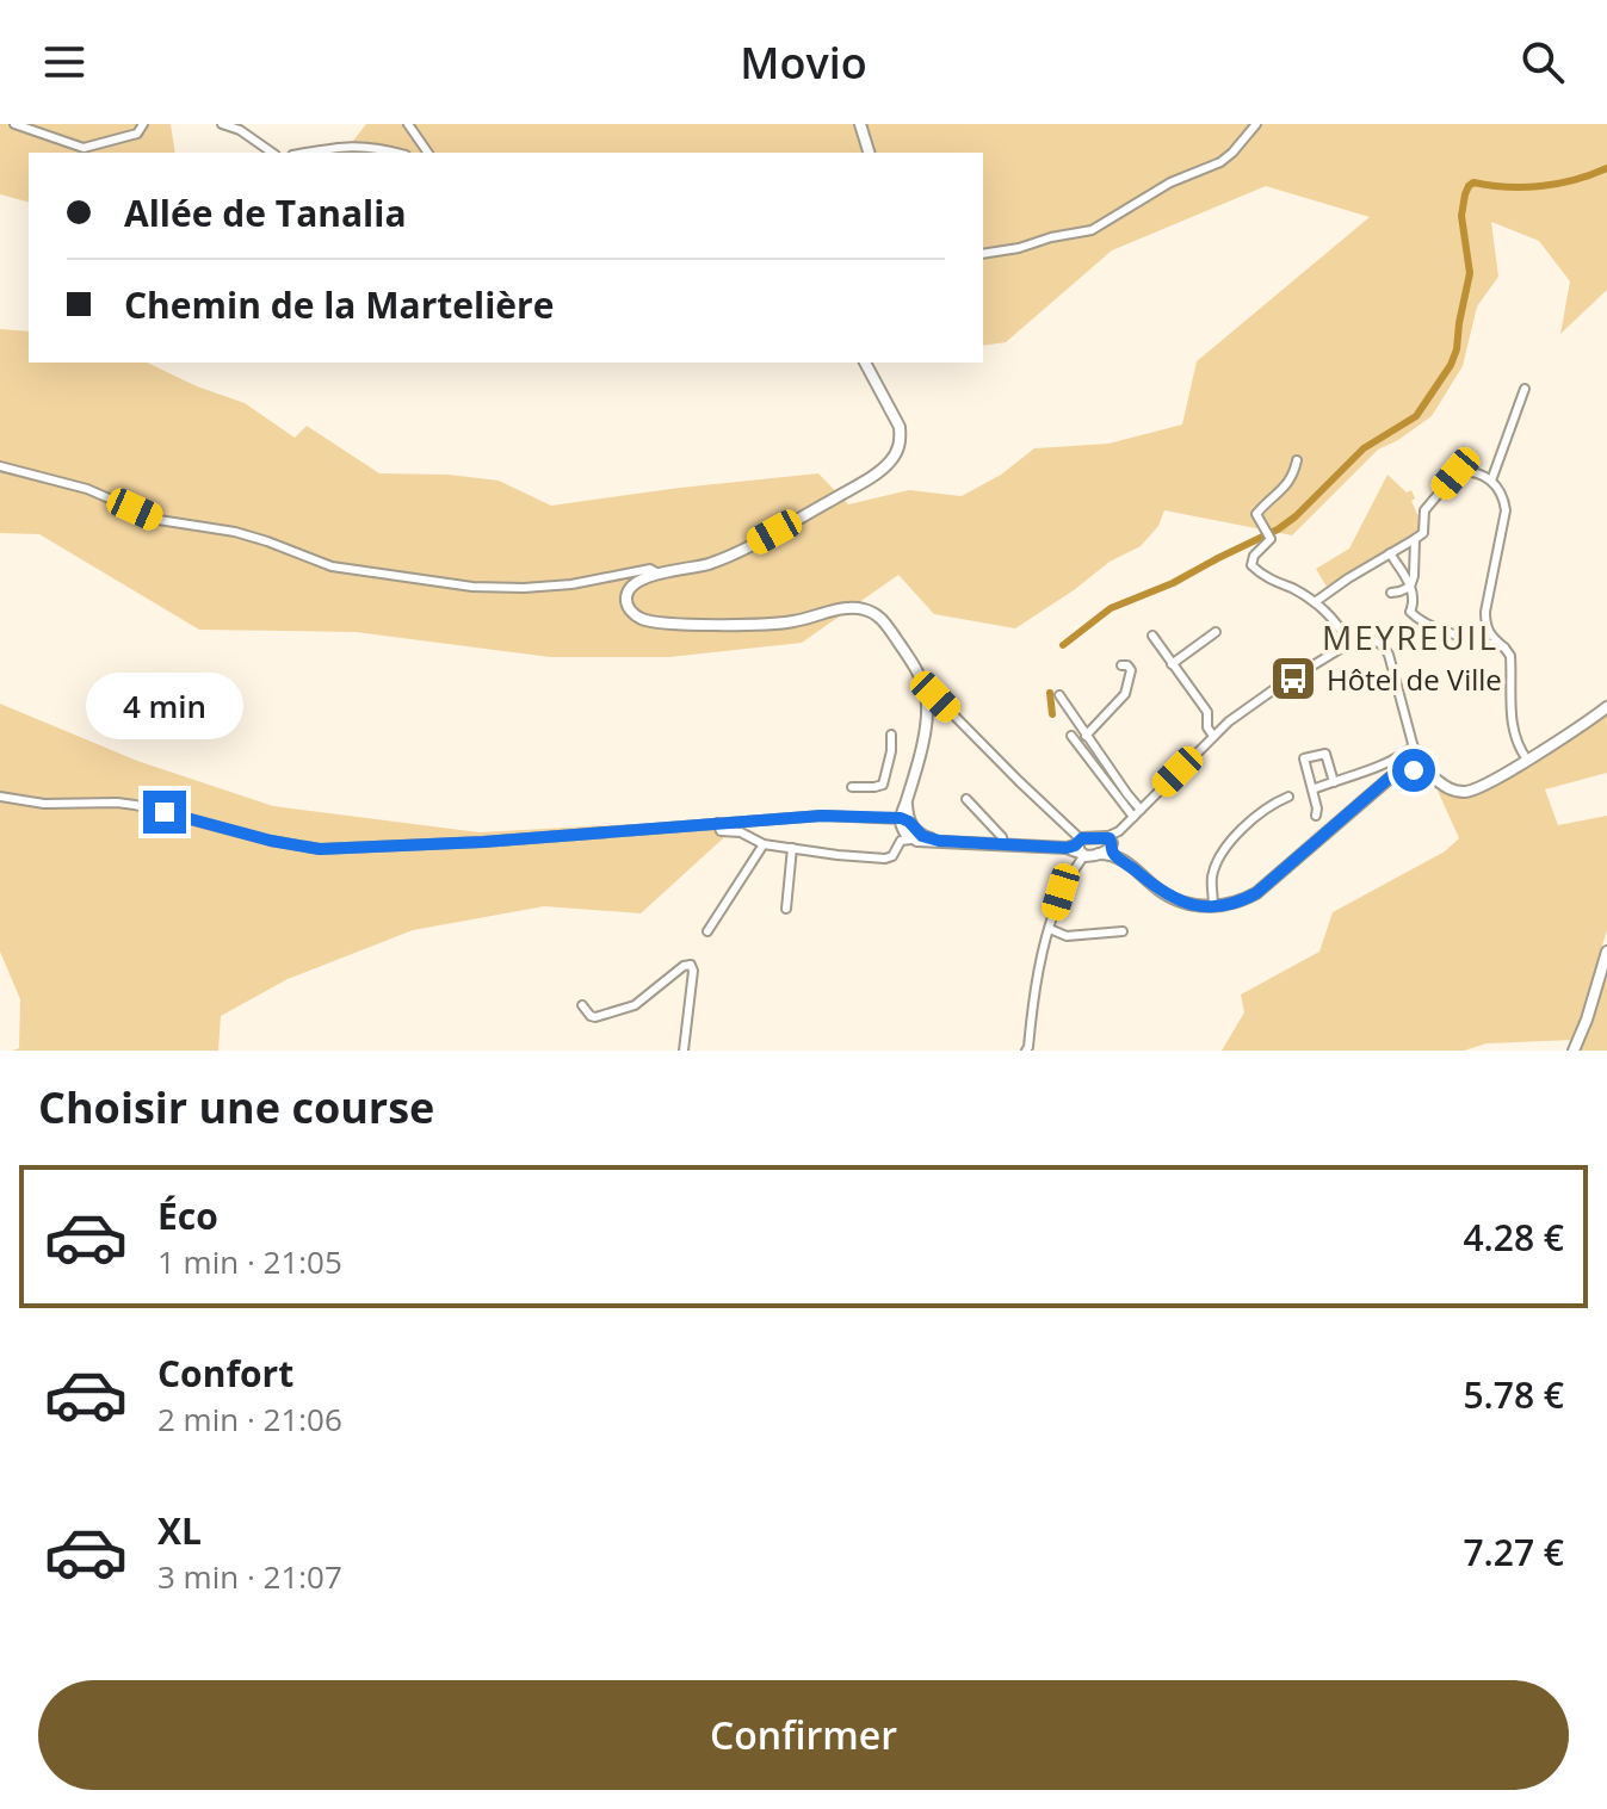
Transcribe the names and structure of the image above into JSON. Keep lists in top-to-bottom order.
{
  "districts": ["MEYREUIL"],
  "places": {
    "bus stop": ["Hôtel de Ville"]
  },
  "page": {
    "header": "Movio",
    "banner": ["Allée de Tanalia", "Chemin de la Martelière"],
    "bubble": "4 min",
    "heading": "Choisir une course",
    "list": [
      {
        "name": "Éco",
        "note": "1 min · 21:05",
        "value": "4.28 €"
      },
      {
        "name": "Confort",
        "note": "2 min · 21:06",
        "value": "5.78 €"
      },
      {
        "name": "XL",
        "note": "3 min · 21:07",
        "value": "7.27 €"
      }
    ],
    "buttons": "Confirmer"
  }
}
